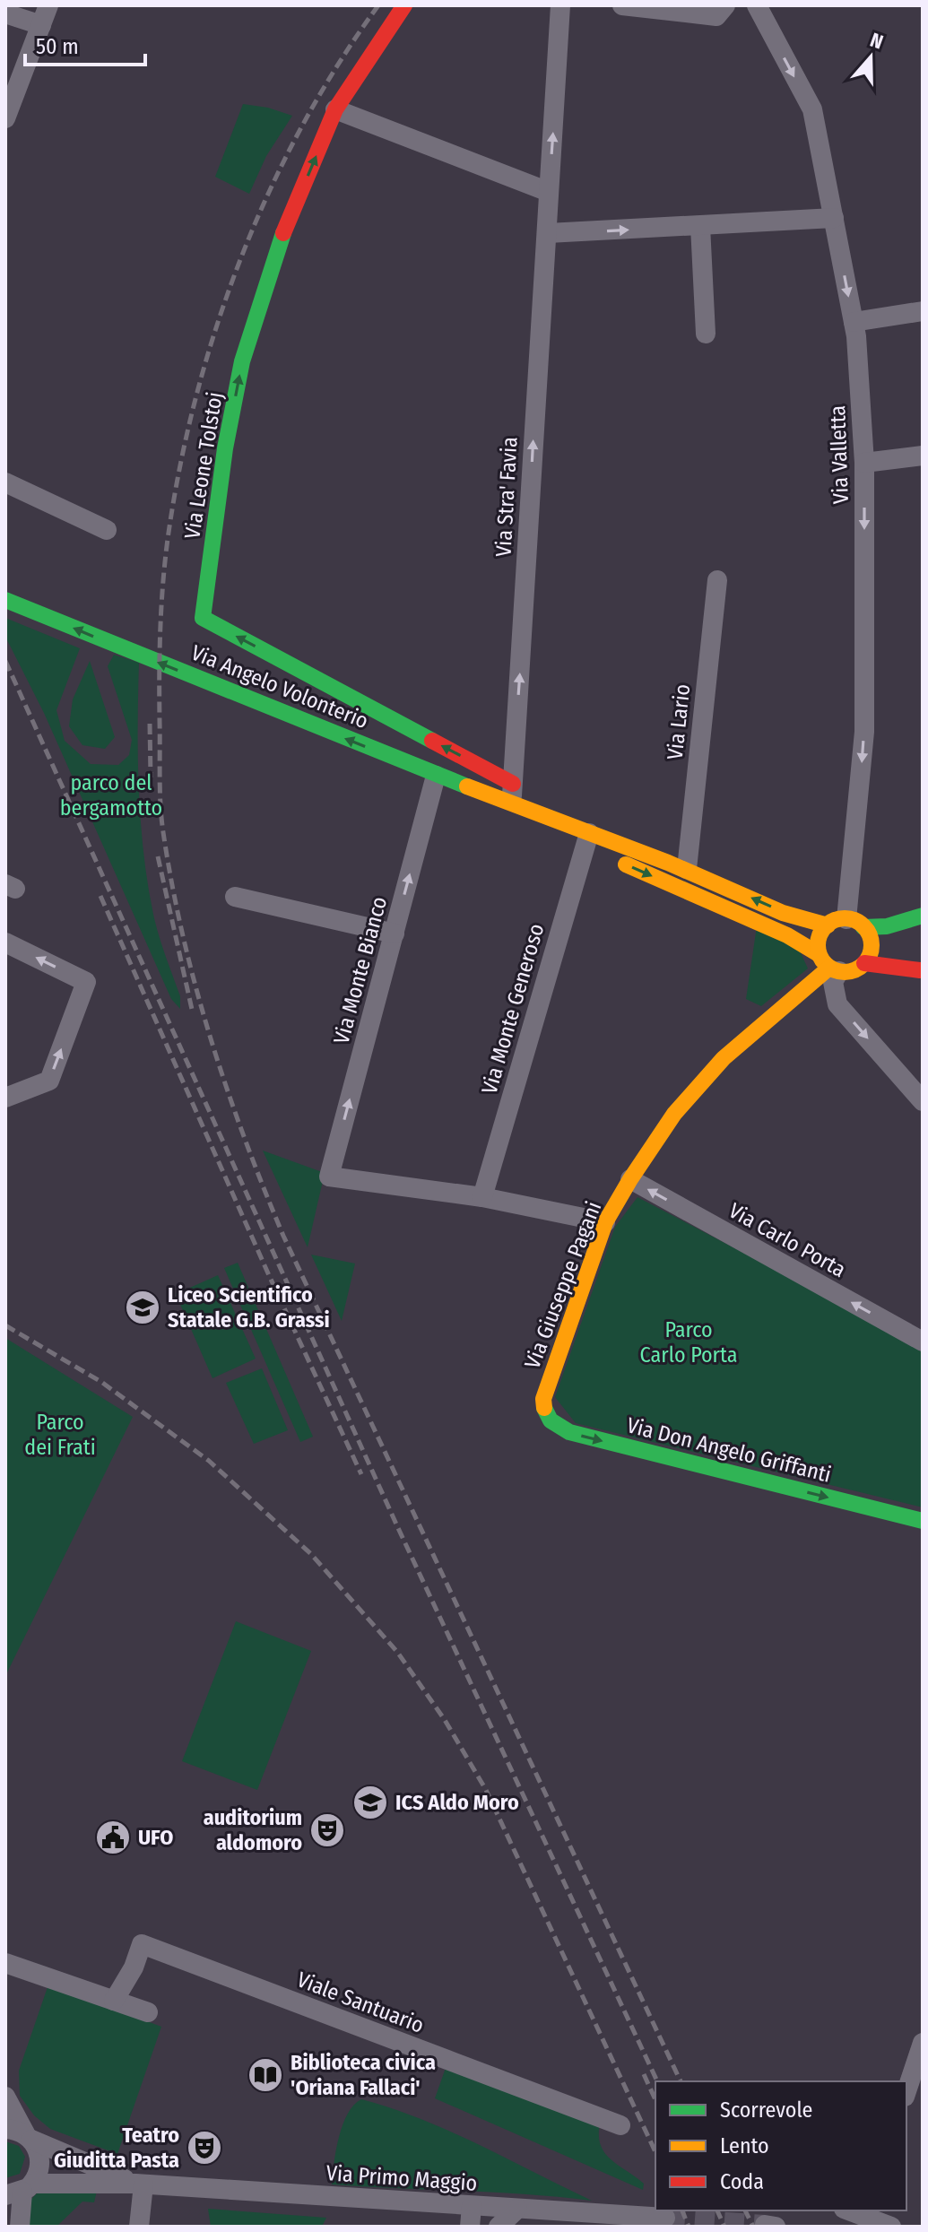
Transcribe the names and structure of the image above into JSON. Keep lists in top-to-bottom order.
{
  "streets": {
    "street": [
      "Via Valletta",
      "Via Leone Tolstoj",
      "Via Stra' Favia",
      "Via Angelo Volonterio",
      "Via Lario",
      "Via Monte Bianco",
      "Via Monte Generoso",
      "Via Carlo Porta",
      "Via Giuseppe Pagani",
      "Via Don Angelo Griffanti",
      "Viale Santuario",
      "Via Primo Maggio"
    ]
  },
  "crossings": [
    ["Via Valletta", "Via Angelo Volonterio"],
    ["Via Valletta", "Via Giuseppe Pagani"],
    ["Via Leone Tolstoj", "Via Stra' Favia"],
    ["Via Leone Tolstoj", "Via Angelo Volonterio"],
    ["Via Stra' Favia", "Via Angelo Volonterio"],
    ["Via Angelo Volonterio", "Via Lario"],
    ["Via Angelo Volonterio", "Via Monte Bianco"],
    ["Via Angelo Volonterio", "Via Monte Generoso"],
    ["Via Angelo Volonterio", "Via Giuseppe Pagani"],
    ["Via Monte Bianco", "Via Monte Generoso"],
    ["Via Carlo Porta", "Via Giuseppe Pagani"],
    ["Via Giuseppe Pagani", "Via Don Angelo Griffanti"]
  ],
  "one_way": [
    "Via Valletta",
    "Via Stra' Favia",
    "Via Carlo Porta",
    "Via Don Angelo Griffanti"
  ],
  "parks": ["parco del bergamotto", "Parco Carlo Porta", "Parco dei Frati"],
  "places": {
    "school or university": ["Liceo Scientifico Statale G.B. Grassi", "ICS Aldo Moro"],
    "theatre": ["auditorium aldomoro", "Teatro Giuditta Pasta"],
    "public building": ["UFO"],
    "library": ["Biblioteca civica 'Oriana Fallaci'"]
  },
  "legend": ["Scorrevole", "Lento", "Coda"],
  "scale_bar": "50 m",
  "north": "top"
}
